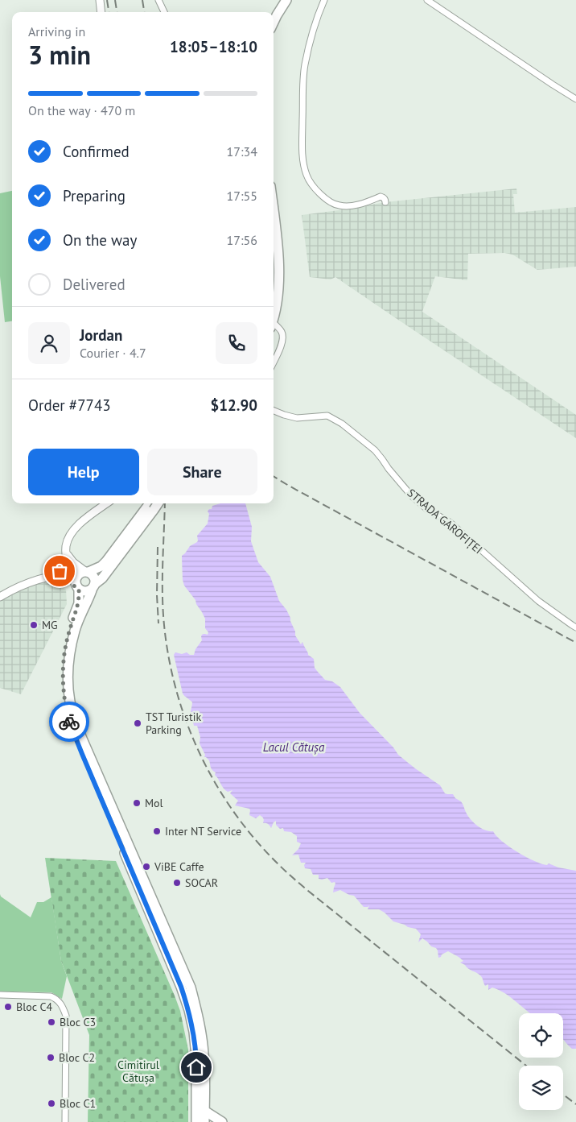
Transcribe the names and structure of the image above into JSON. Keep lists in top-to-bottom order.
{
  "streets": {
    "street": ["STRADA GAROFIȚEI"]
  },
  "water": ["Lacul Cătușa"],
  "parks": ["Cimitirul Cătușa"],
  "places": [
    "MG",
    "TST Turistik Parking",
    "Mol",
    "Inter NT Service",
    "ViBE Caffe",
    "SOCAR",
    "Bloc C4",
    "Bloc C3",
    "Bloc C2",
    "Bloc C1"
  ],
  "page": {
    "heading": ["3 min", "Arriving in", "18:05–18:10"],
    "panel": [
      "Jordan",
      "Courier · 4.7",
      "Order #7743",
      "$12.90"
    ],
    "bar": "On the way · 470 m",
    "list": [
      ["Confirmed", "17:34"],
      ["Preparing", "17:55"],
      ["On the way", "17:56"],
      "Delivered"
    ],
    "buttons": ["Help", "Share"]
  }
}
